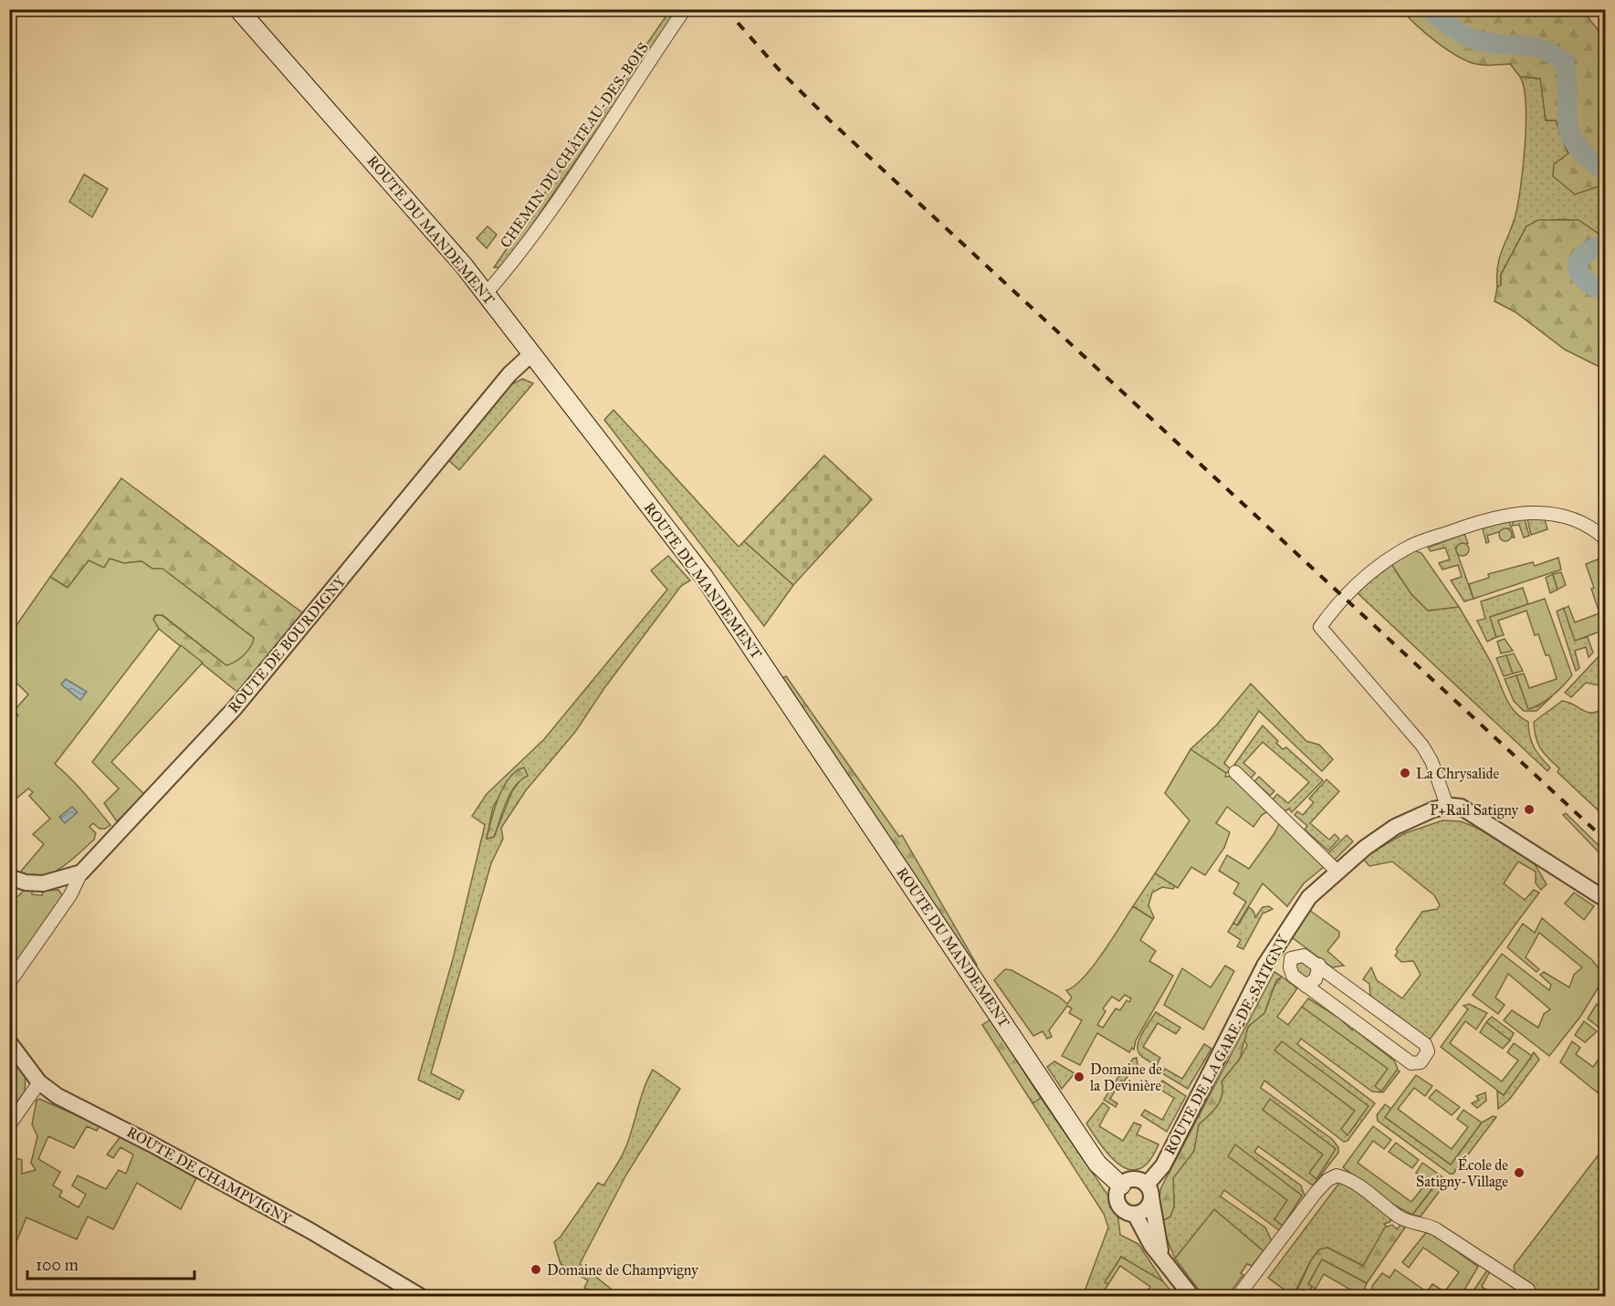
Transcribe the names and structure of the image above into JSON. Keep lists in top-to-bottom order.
{
  "streets": {
    "main road": ["ROUTE DU MANDEMENT"],
    "street": [
      "CHEMIN DU CHÂTEAU-DES-BOIS",
      "ROUTE DE BOURDIGNY",
      "ROUTE DE LA GARE-DE-SATIGNY",
      "ROUTE DE CHAMPVIGNY"
    ]
  },
  "crossings": [
    ["CHEMIN DU CHÂTEAU-DES-BOIS", "ROUTE DU MANDEMENT"],
    ["ROUTE DU MANDEMENT", "ROUTE DE BOURDIGNY"],
    ["ROUTE DU MANDEMENT", "ROUTE DE LA GARE-DE-SATIGNY"]
  ],
  "places": [
    "La Chrysalide",
    "P+Rail Satigny",
    "Domaine de la Devinière",
    "École de Satigny-Village",
    "Domaine de Champvigny"
  ],
  "scale_bar": "100 m"
}
